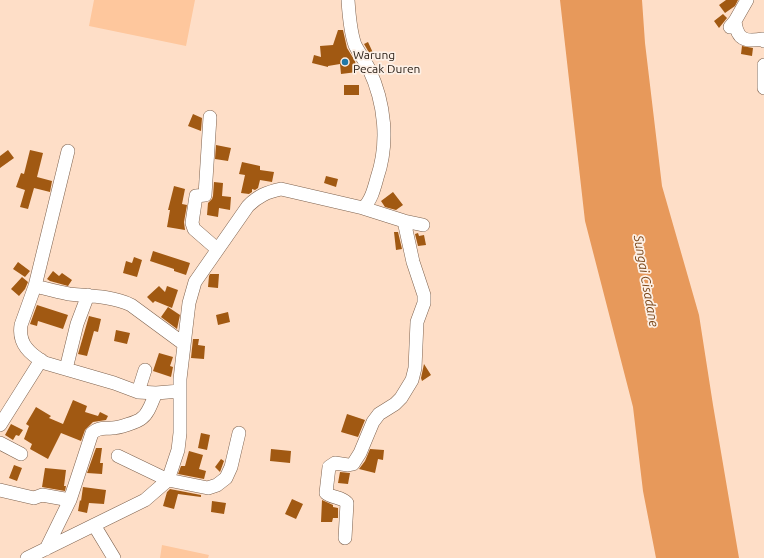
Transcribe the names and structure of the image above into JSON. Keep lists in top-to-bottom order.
{
  "water": ["Sungai Cisadane"],
  "places": ["Warung Pecak Duren"]
}
